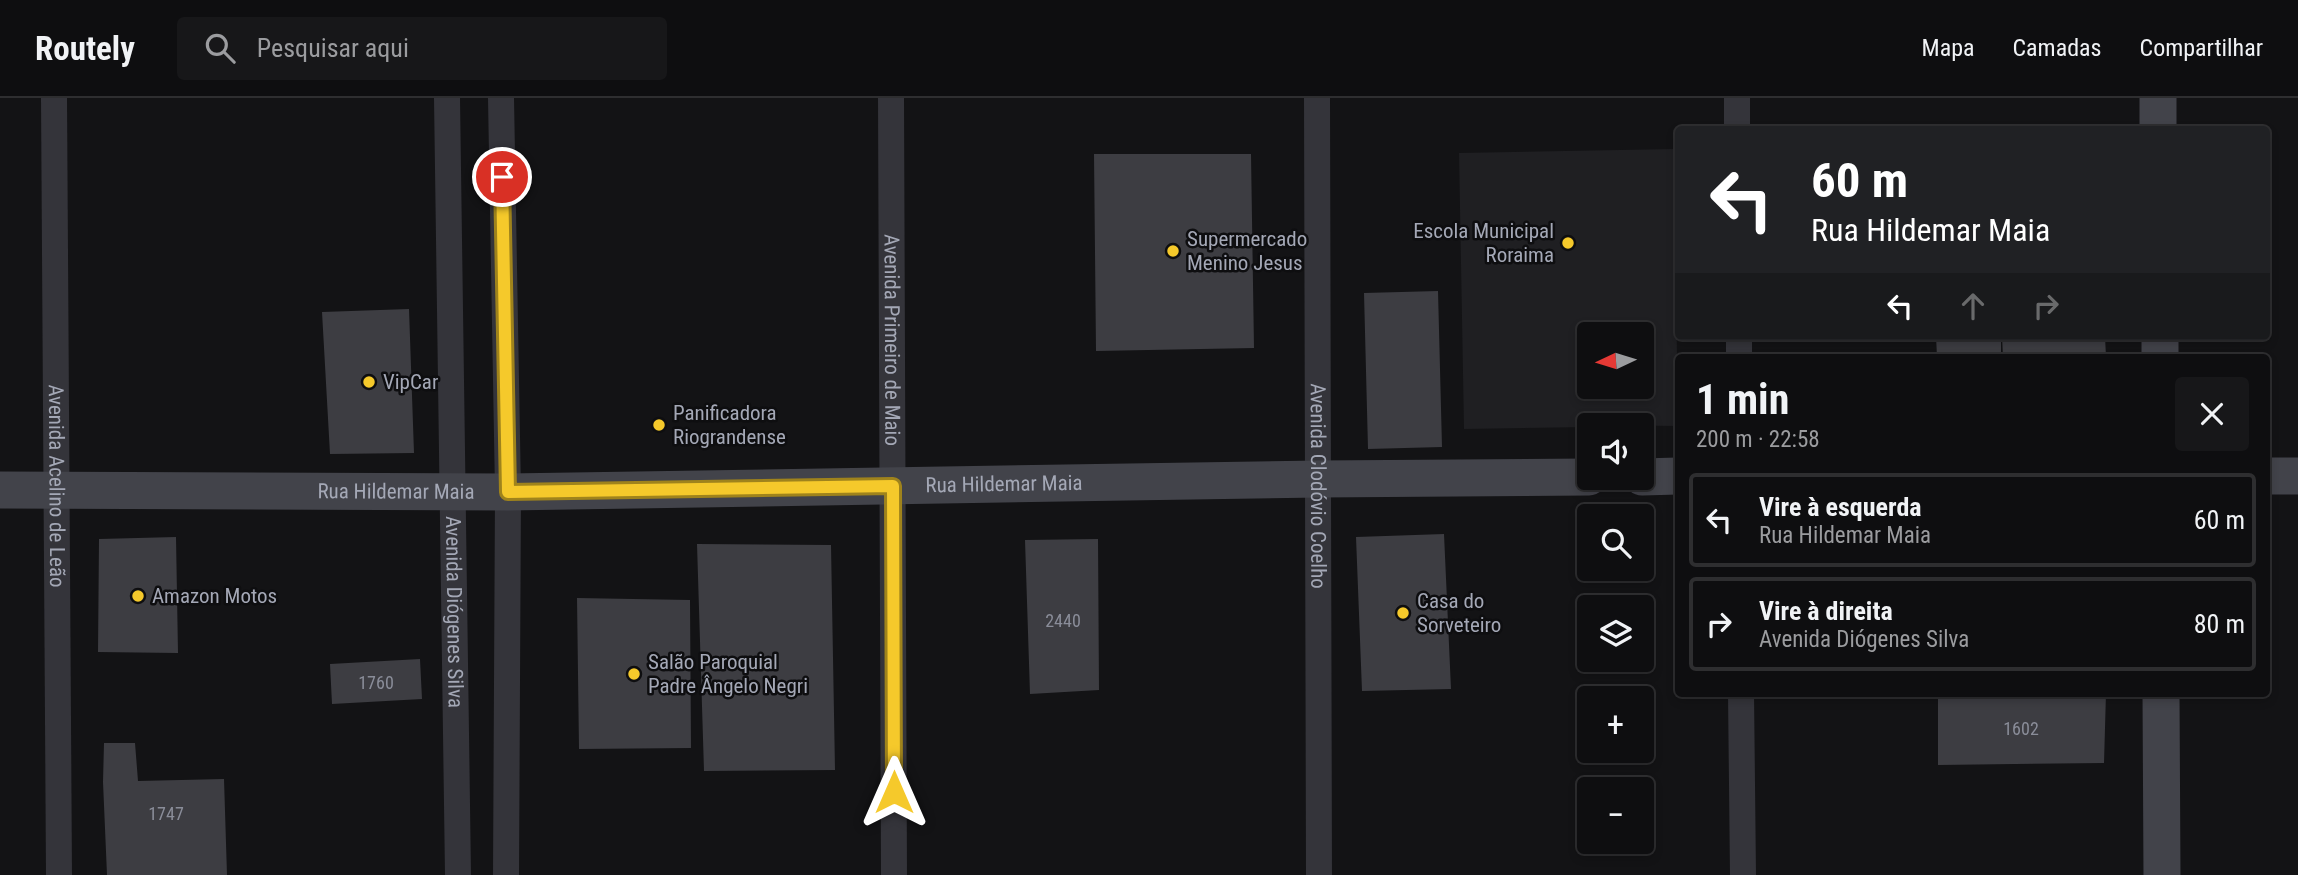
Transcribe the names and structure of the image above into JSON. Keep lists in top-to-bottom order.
{
  "streets": {
    "main road": ["Rua Hildemar Maia"],
    "street": [
      "Avenida Primeiro de Maio",
      "Avenida Clodóvio Coelho",
      "Avenida Acelino de Leão",
      "Avenida Diógenes Silva"
    ]
  },
  "crossings": [
    ["Avenida Primeiro de Maio", "Rua Hildemar Maia"],
    ["Rua Hildemar Maia", "Avenida Clodóvio Coelho"],
    ["Rua Hildemar Maia", "Avenida Acelino de Leão"],
    ["Rua Hildemar Maia", "Avenida Diógenes Silva"]
  ],
  "places": [
    "Escola Municipal Roraima",
    "Supermercado Menino Jesus",
    "VipCar",
    "Panificadora Riograndense",
    "Amazon Motos",
    "Casa do Sorveteiro",
    "Salão Paroquial Padre Ângelo Negri"
  ],
  "house_numbers": [
    "2440",
    "1760",
    "1602",
    "1747"
  ],
  "north": "left",
  "page": {
    "header": "Routely",
    "search": "Pesquisar aqui",
    "nav": ["Mapa", "Camadas", "Compartilhar"],
    "turn": ["60 m", "Rua Hildemar Maia"],
    "map_buttons": ["+", "−"],
    "heading": ["1 min", "200 m · 22:58"],
    "list": [
      {
        "name": "Vire à esquerda",
        "note": "Rua Hildemar Maia",
        "value": "60 m"
      },
      {
        "name": "Vire à direita",
        "note": "Avenida Diógenes Silva",
        "value": "80 m"
      }
    ]
  }
}
